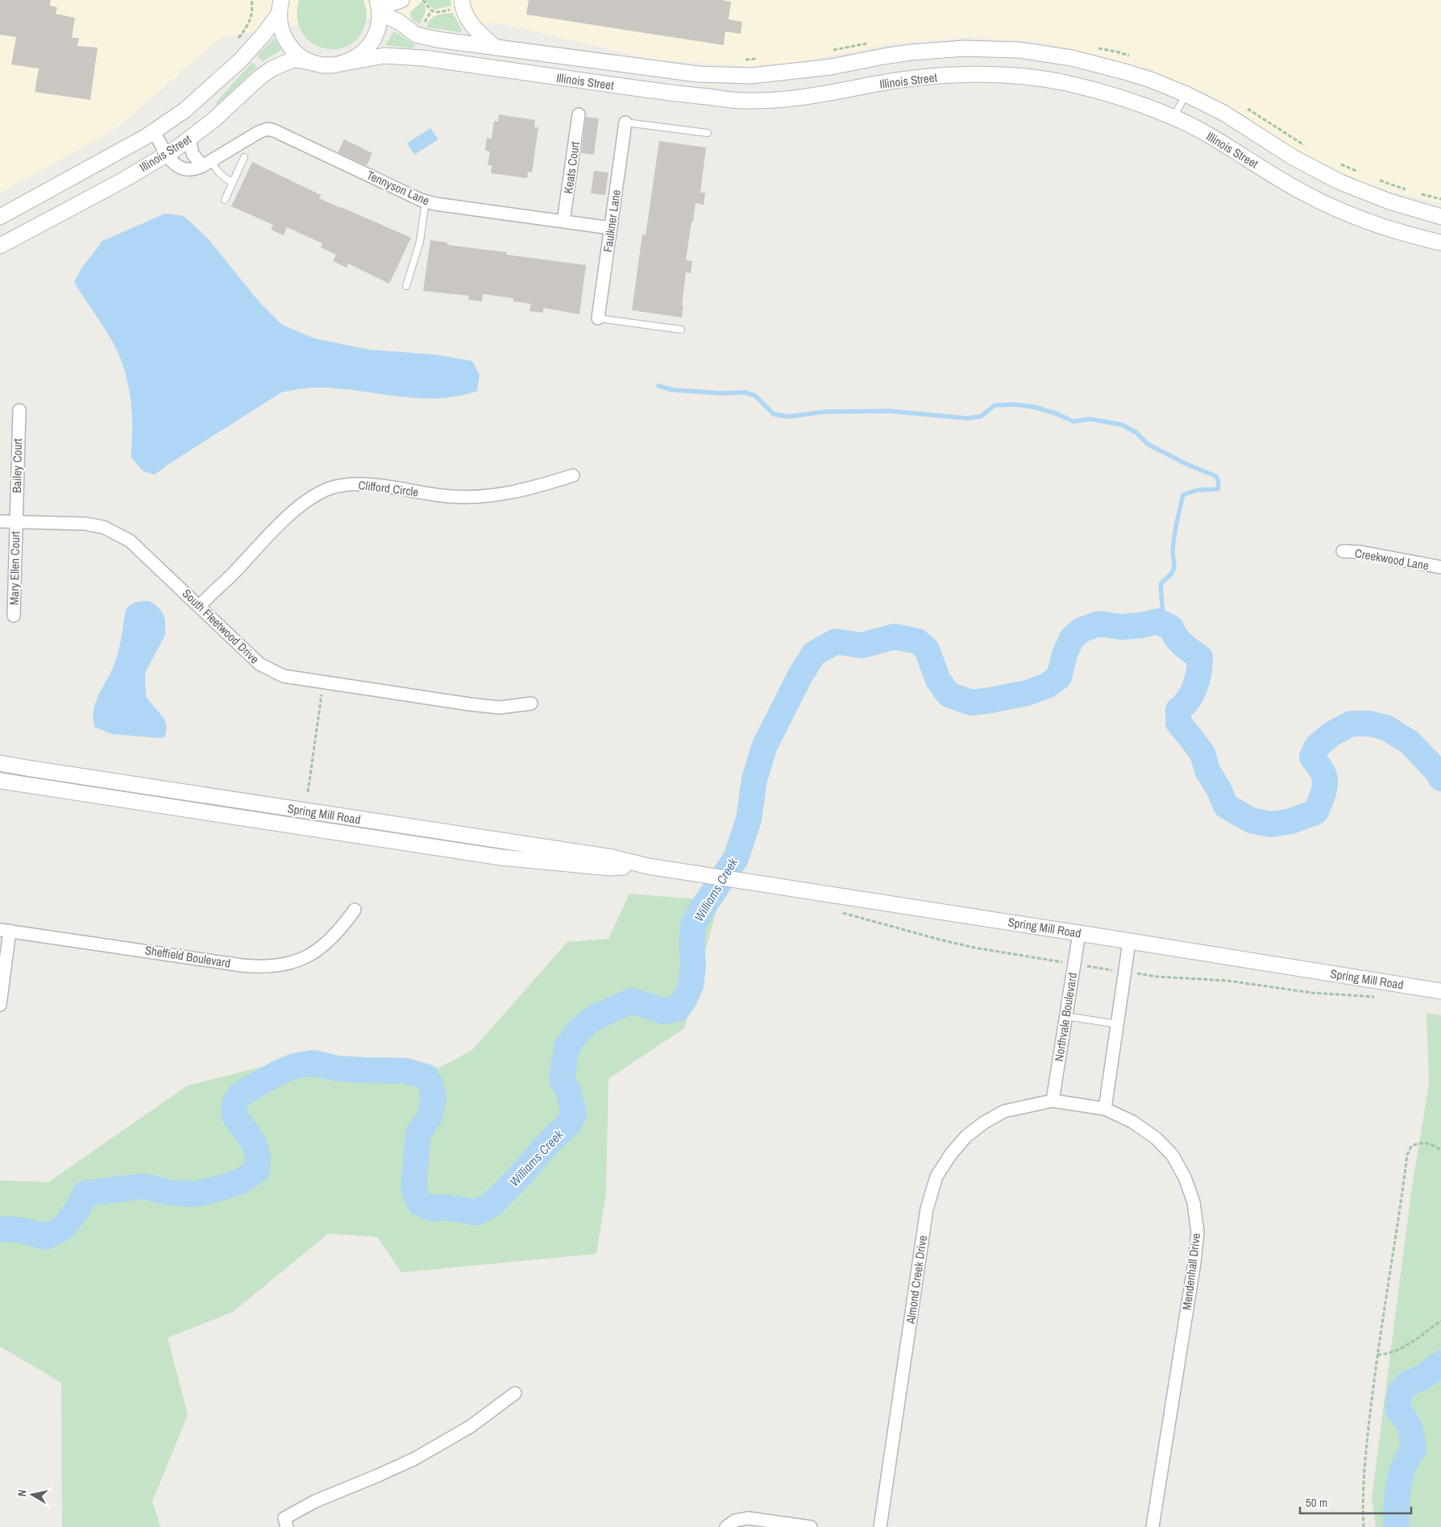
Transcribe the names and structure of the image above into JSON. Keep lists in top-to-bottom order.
{
  "streets": {
    "street": [
      "Illinois Street",
      "Keats Court",
      "Tennyson Lane",
      "Faulkner Lane",
      "Bailey Court",
      "Clifford Circle",
      "Creekwood Lane",
      "Mary Ellen Court",
      "South Fleetwood Drive",
      "Spring Mill Road",
      "Sheffield Boulevard",
      "Northvale Boulevard",
      "Mendenhall Drive",
      "Almond Creek Drive"
    ]
  },
  "crossings": [
    ["Illinois Street", "Tennyson Lane"],
    ["Keats Court", "Tennyson Lane"],
    ["Tennyson Lane", "Faulkner Lane"],
    ["Bailey Court", "Mary Ellen Court"],
    ["Bailey Court", "South Fleetwood Drive"],
    ["Clifford Circle", "South Fleetwood Drive"],
    ["Mary Ellen Court", "South Fleetwood Drive"],
    ["Spring Mill Road", "Northvale Boulevard"],
    ["Northvale Boulevard", "Mendenhall Drive"],
    ["Northvale Boulevard", "Almond Creek Drive"],
    ["Mendenhall Drive", "Almond Creek Drive"]
  ],
  "water": ["Williams Creek"],
  "scale_bar": "50 m",
  "north": "left"
}
